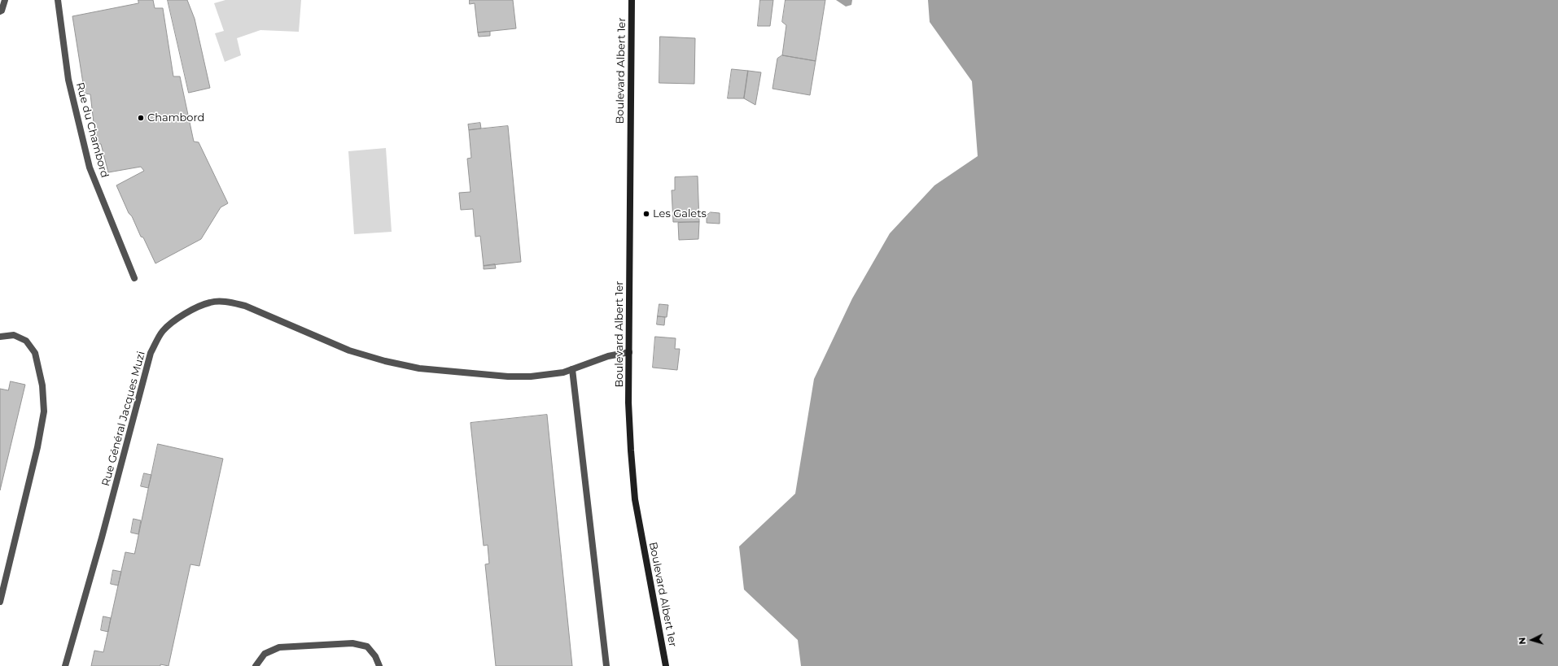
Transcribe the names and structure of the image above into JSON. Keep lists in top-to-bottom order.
{
  "streets": {
    "main road": ["Boulevard Albert 1er"],
    "street": ["Rue du Chambord", "Rue Général Jacques Muzi"]
  },
  "crossings": [
    ["Boulevard Albert 1er", "Rue Général Jacques Muzi"]
  ],
  "places": ["Chambord", "Les Galets"],
  "north": "left"
}
